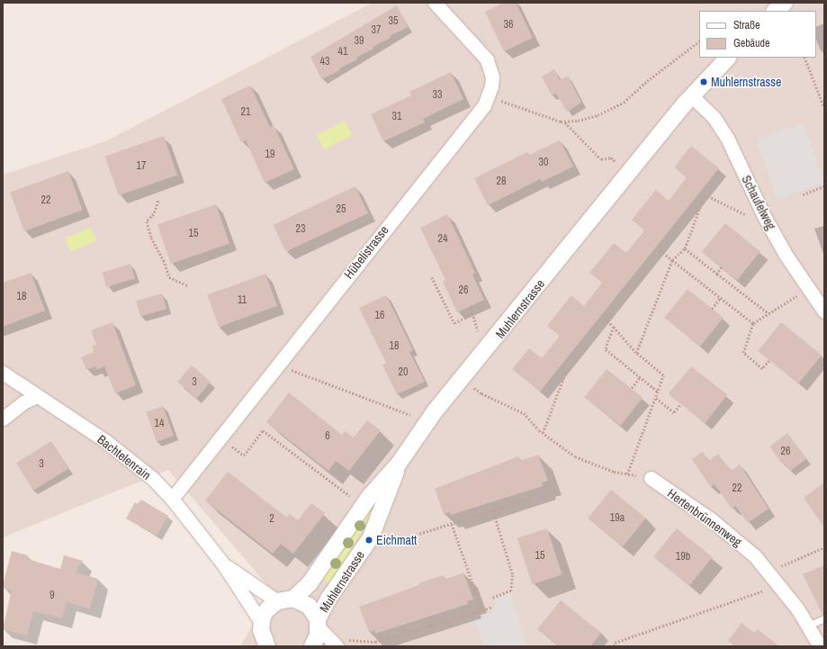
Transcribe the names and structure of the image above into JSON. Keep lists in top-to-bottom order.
{
  "streets": {
    "street": [
      "Schaufelweg",
      "Hübelistrasse",
      "Muhlernstrasse",
      "Bachtelenrain",
      "Hertenbrünnenweg"
    ]
  },
  "crossings": [
    ["Schaufelweg", "Muhlernstrasse"],
    ["Hübelistrasse", "Bachtelenrain"]
  ],
  "places": ["Muhlernstrasse", "Eichmatt"],
  "house_numbers": [
    "35",
    "36",
    "37",
    "39",
    "41",
    "43",
    "33",
    "21",
    "31",
    "19",
    "30",
    "17",
    "28",
    "22",
    "25",
    "23",
    "15",
    "24",
    "26",
    "18",
    "11",
    "16",
    "18",
    "20",
    "3",
    "14",
    "6",
    "26",
    "3",
    "22",
    "19a",
    "2",
    "15",
    "19b",
    "9"
  ],
  "legend": ["Straße", "Gebäude"]
}
